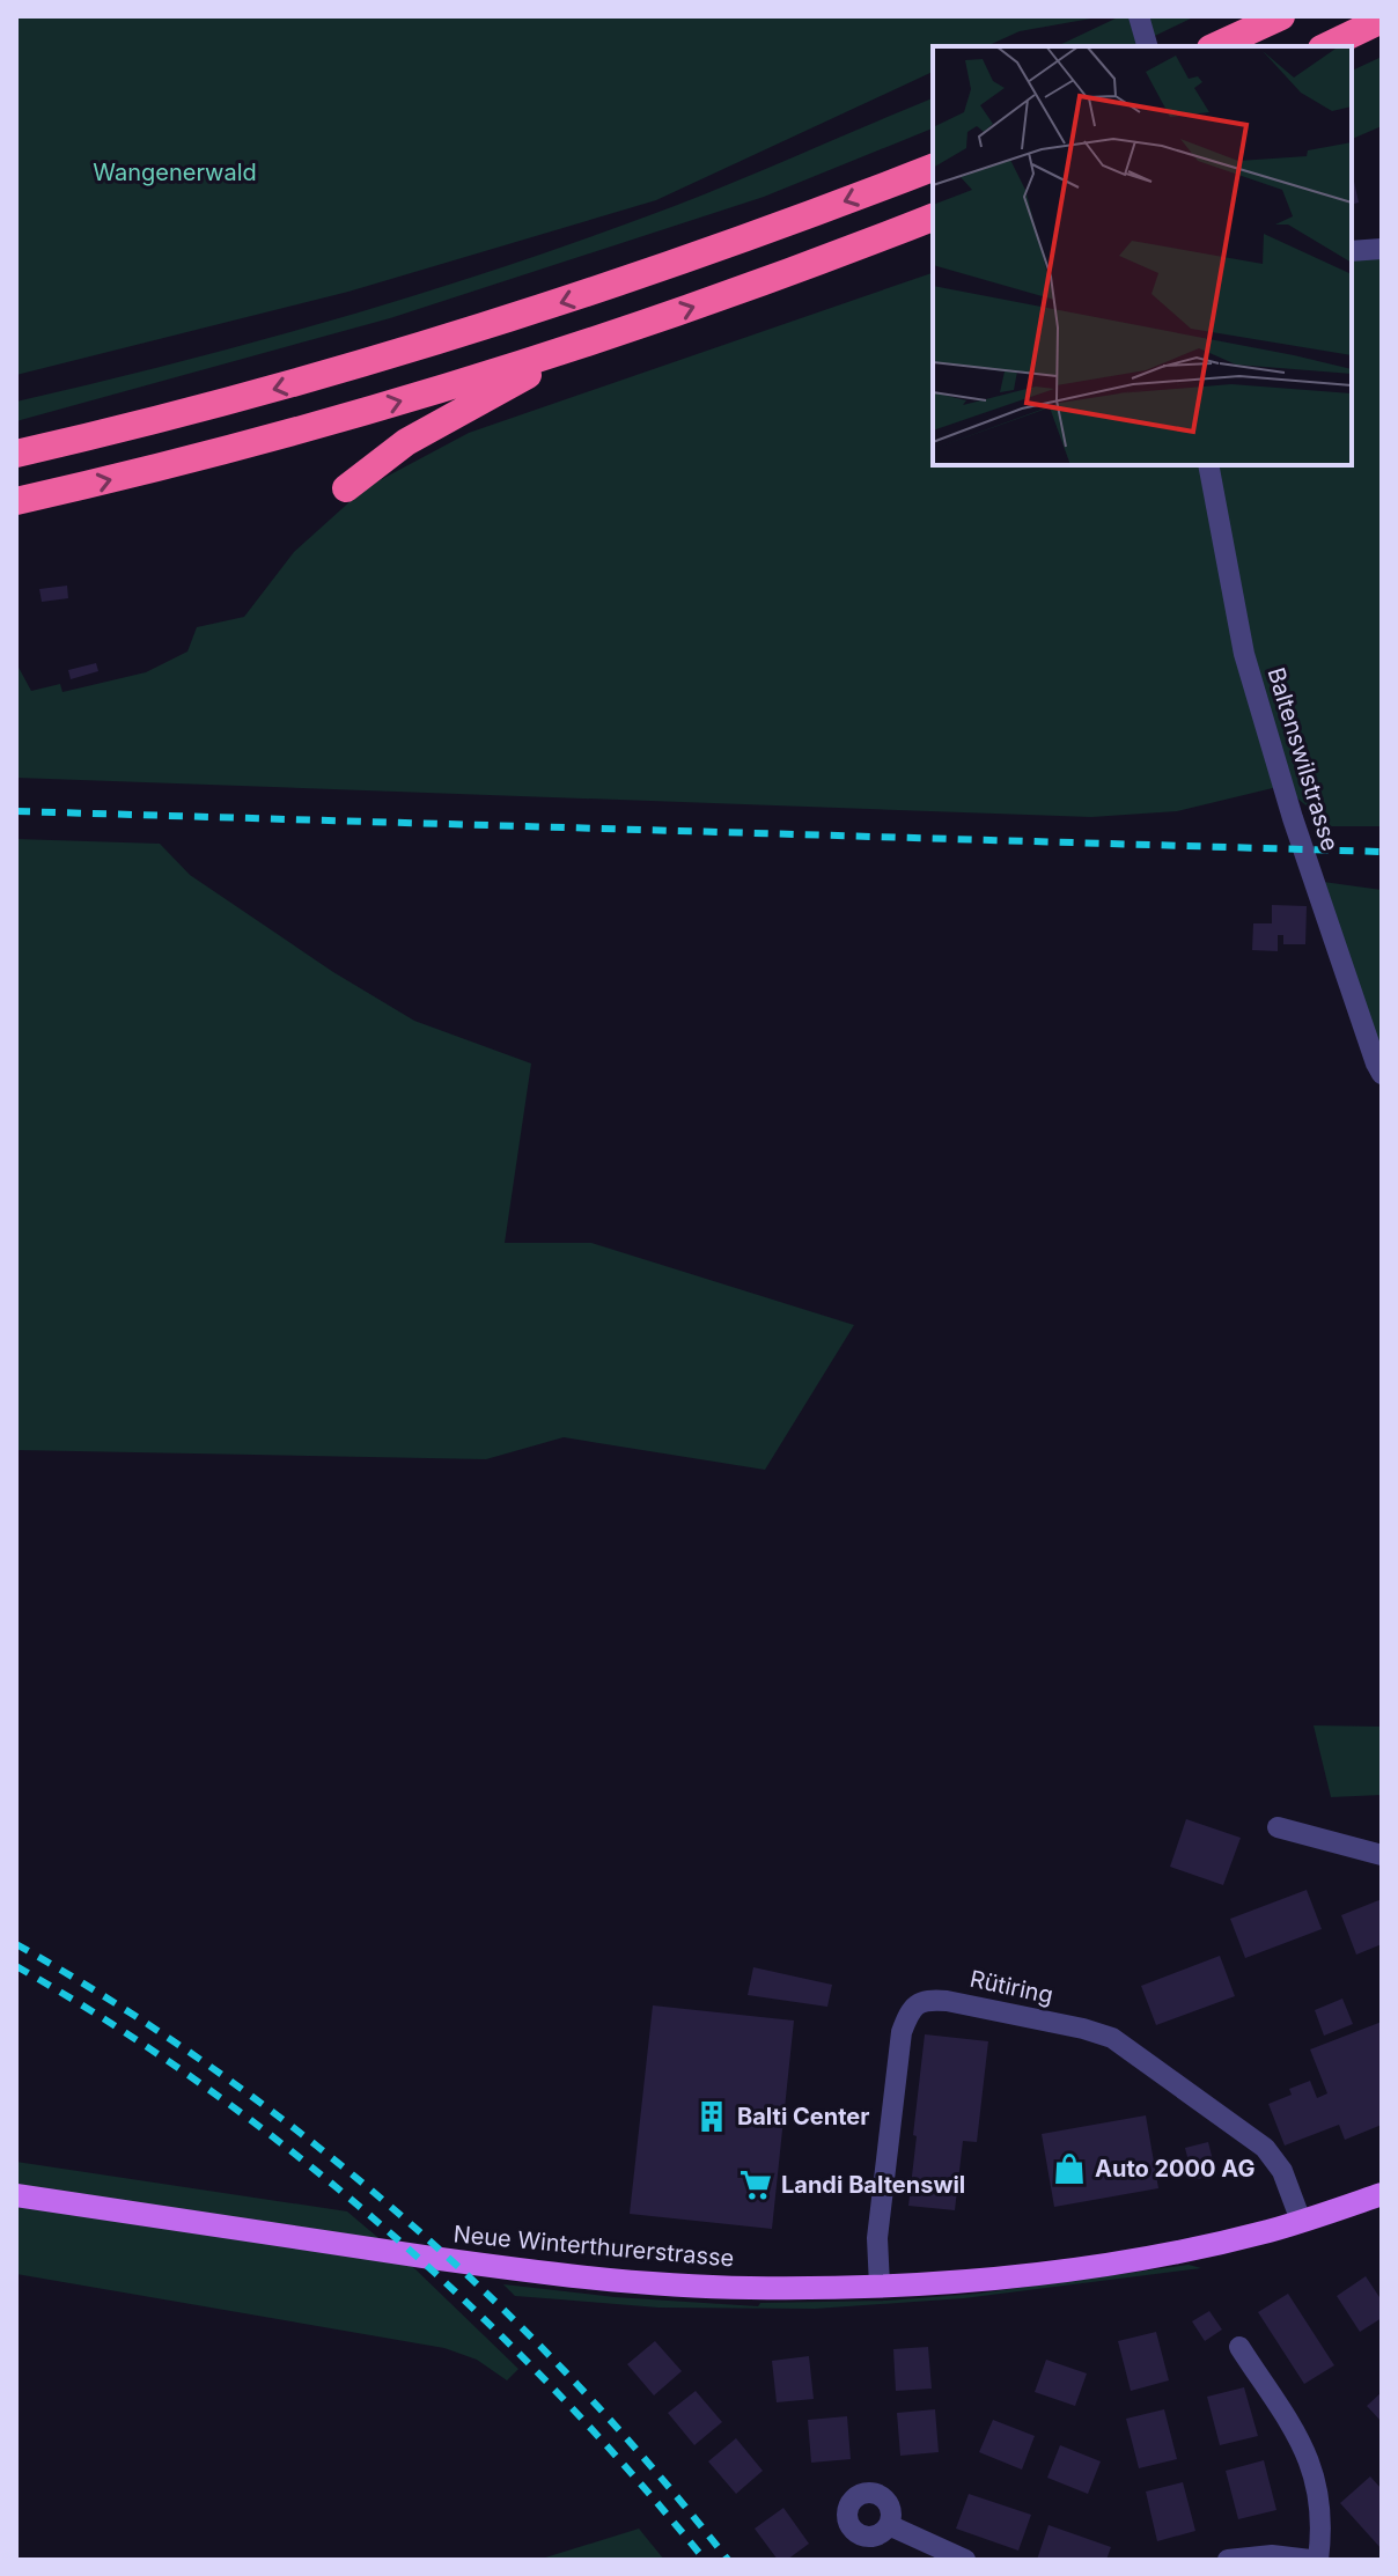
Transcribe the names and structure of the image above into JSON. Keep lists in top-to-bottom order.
{
  "streets": {
    "main road": ["Neue Winterthurerstrasse"],
    "street": ["Baltenswilstrasse", "Rütiring"]
  },
  "crossings": [
    ["Rütiring", "Neue Winterthurerstrasse"]
  ],
  "parks": ["Wangenerwald"],
  "places": {
    "building": ["Balti Center"],
    "shop": ["Auto 2000 AG"],
    "supermarket": ["Landi Baltenswil"]
  }
}
